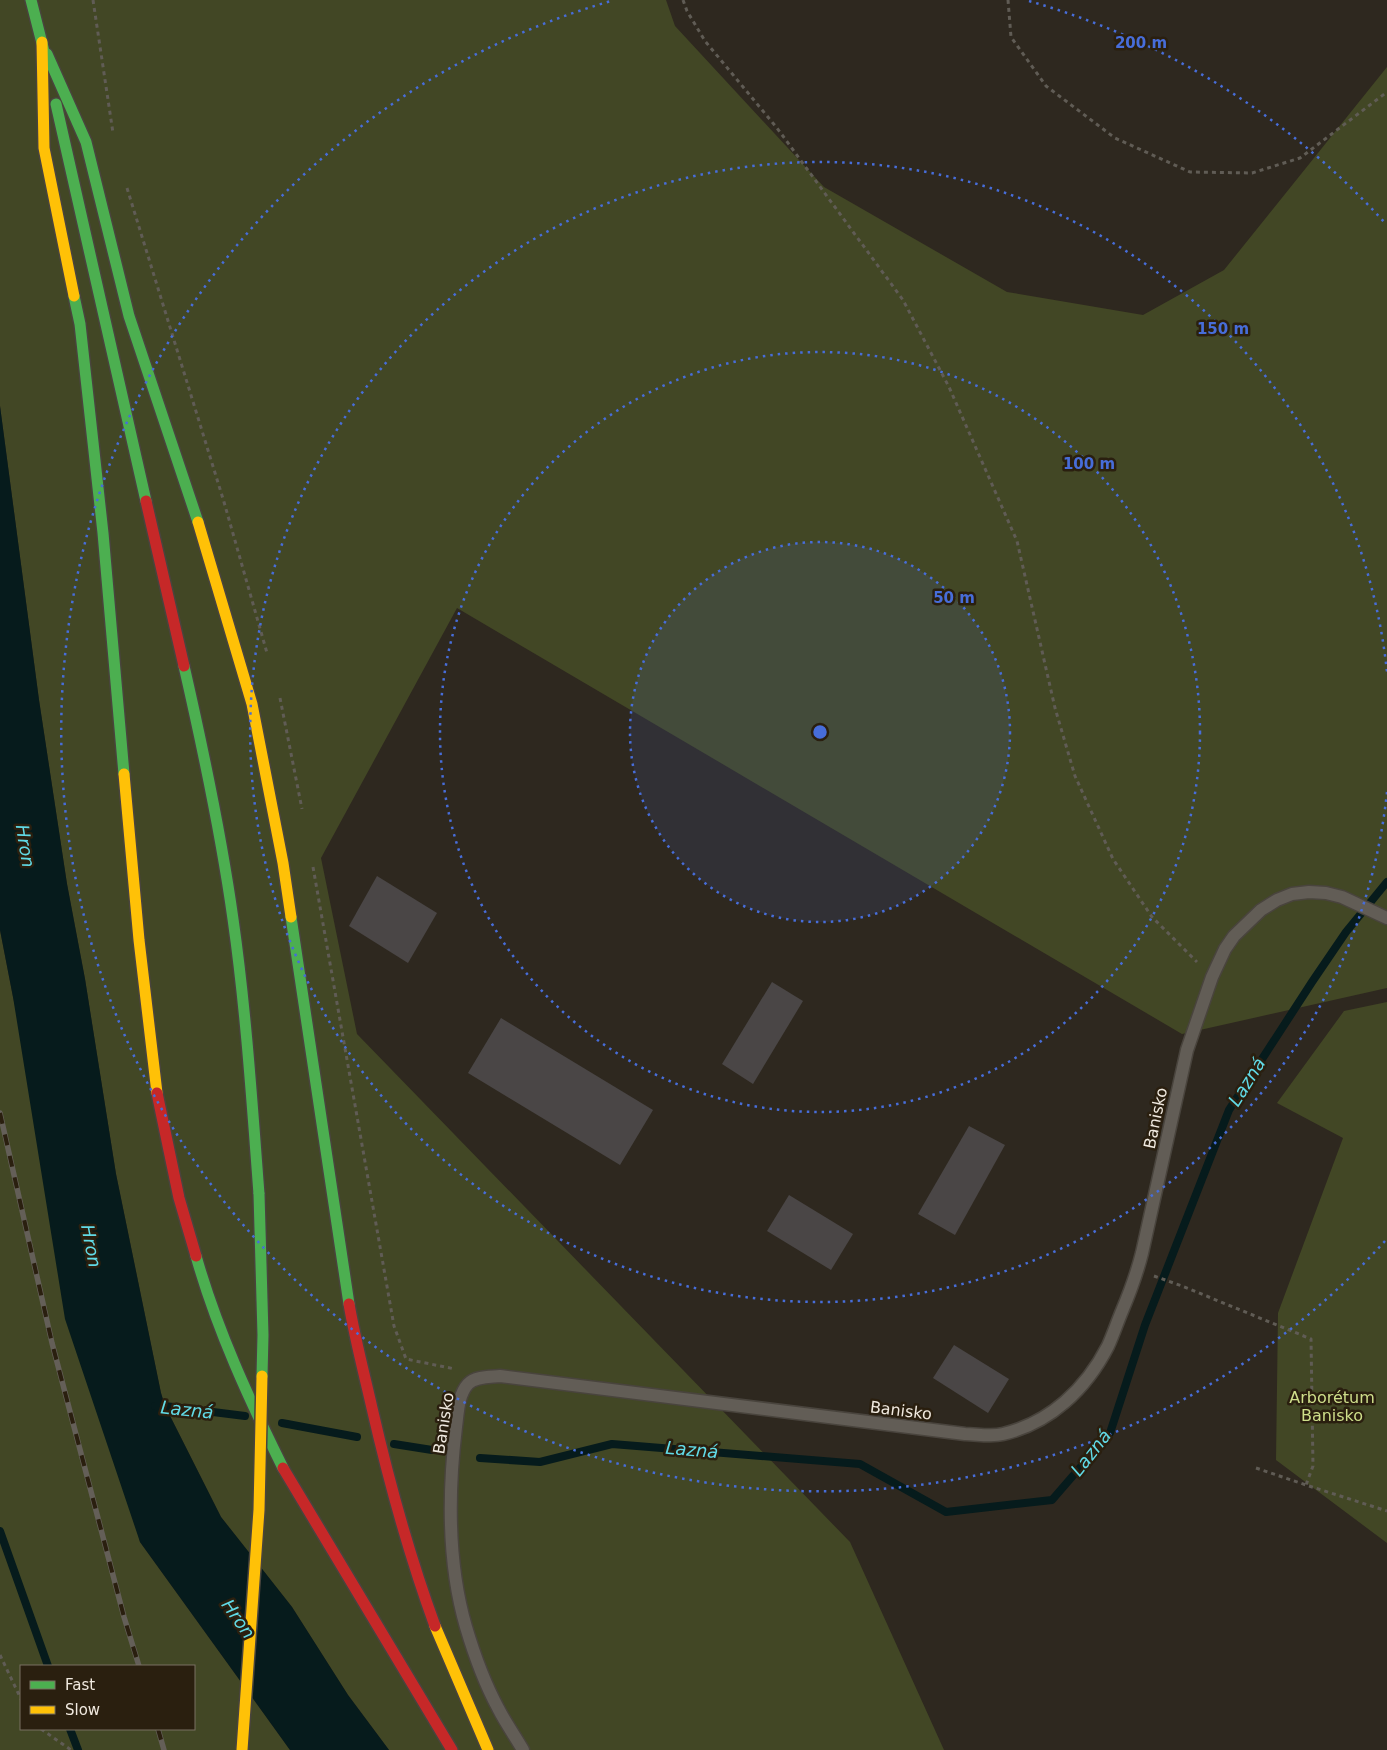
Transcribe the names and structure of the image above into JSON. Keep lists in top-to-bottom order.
{
  "streets": {
    "lane": ["Banisko"]
  },
  "water": ["Hron", "Lazná"],
  "parks": ["Arborétum Banisko"],
  "legend": ["Fast", "Slow"],
  "rings": [
    "200 m",
    "150 m",
    "100 m",
    "50 m"
  ]
}
